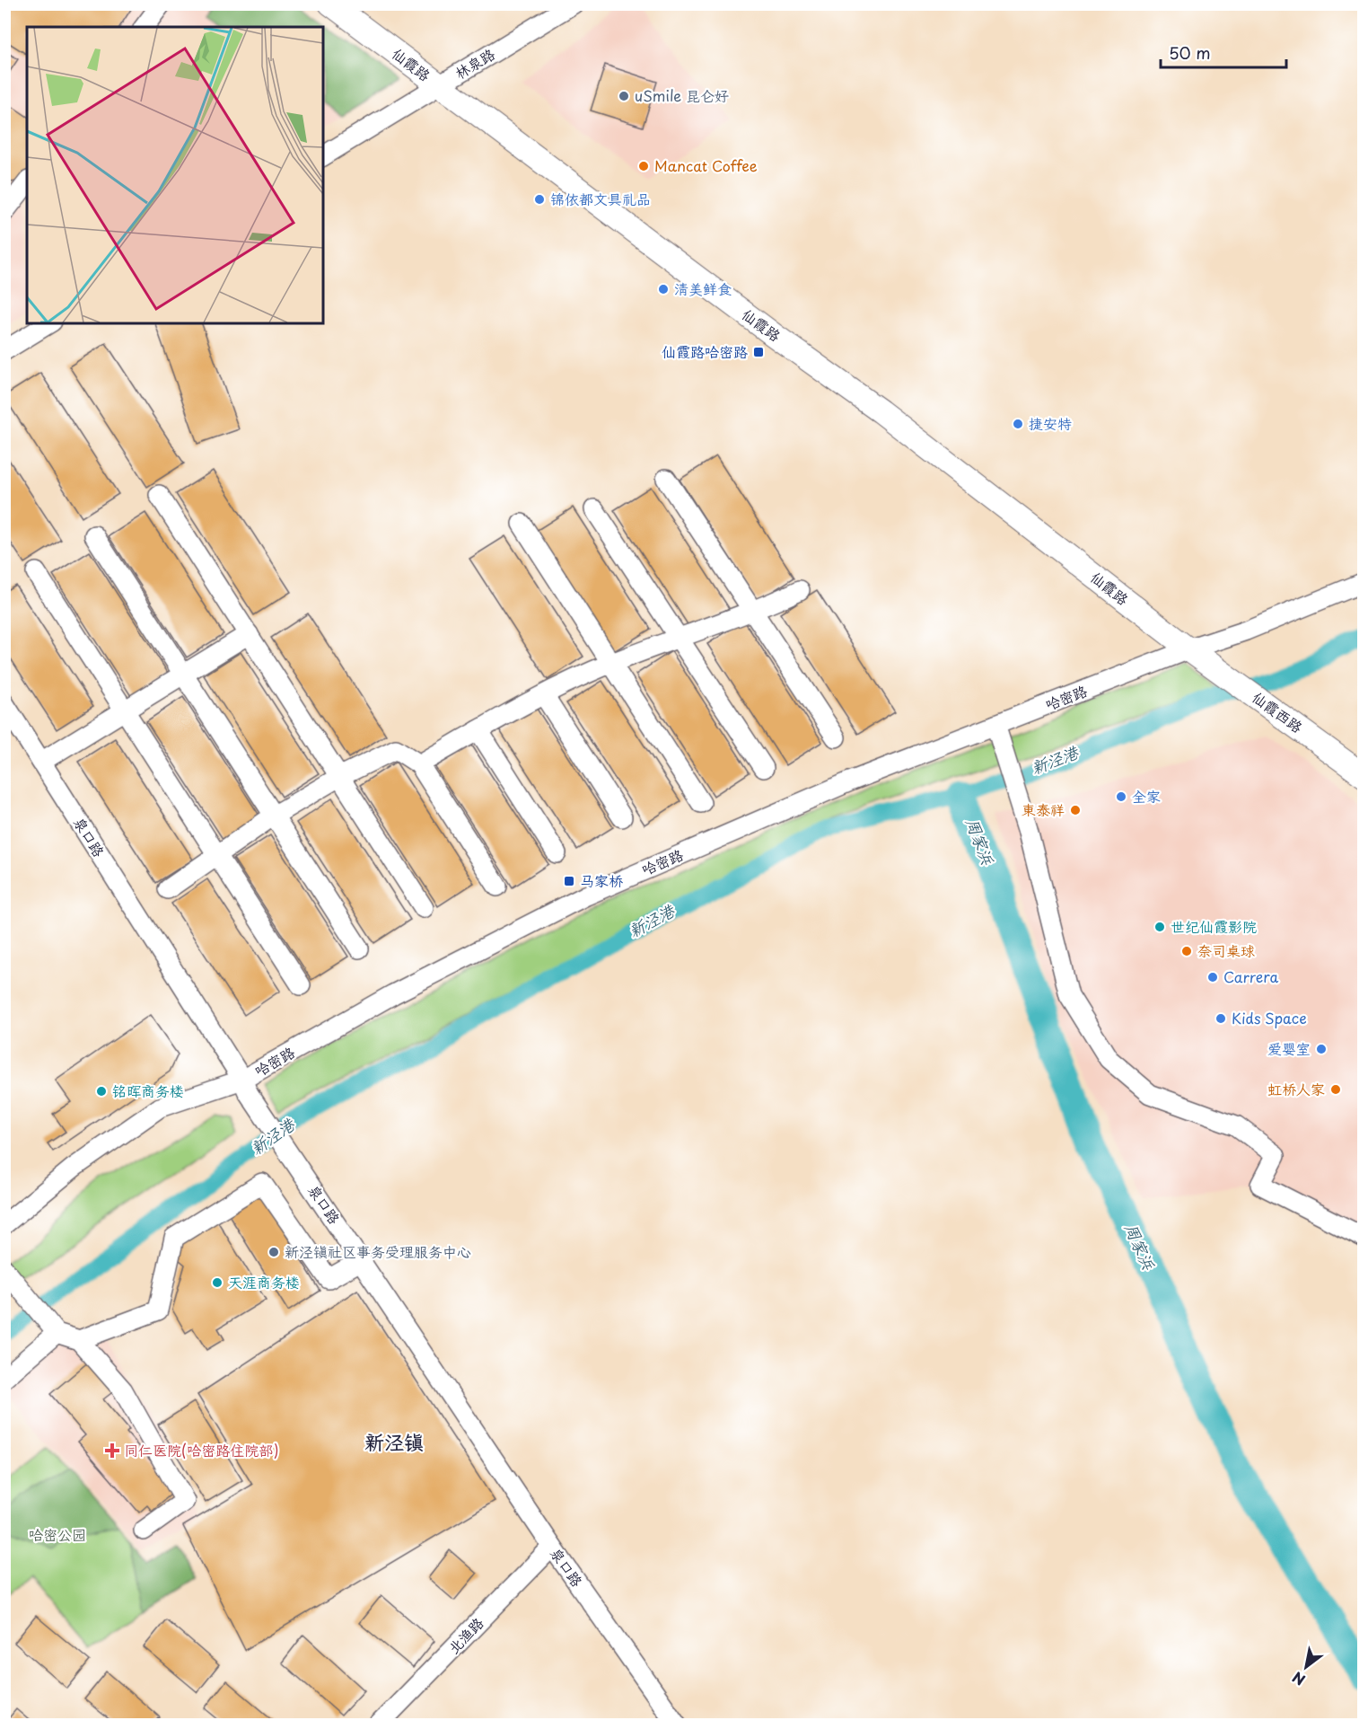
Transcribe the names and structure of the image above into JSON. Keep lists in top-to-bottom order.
{
  "streets": {
    "main road": ["仙霞路", "仙霞西路"],
    "street": [
      "林泉路",
      "哈密路",
      "泉口路",
      "北渔路"
    ]
  },
  "crossings": [
    ["林泉路", "仙霞路"],
    ["仙霞路", "哈密路"],
    ["仙霞路", "仙霞西路"],
    ["哈密路", "仙霞西路"],
    ["哈密路", "泉口路"],
    ["泉口路", "北渔路"]
  ],
  "districts": ["新泾镇"],
  "water": ["新泾港", "周家浜"],
  "parks": ["哈密公园"],
  "places": {
    "other": [
      "uSmile 昆仑好",
      "Mancat Coffee",
      "锦依都文具礼品",
      "清美鲜食",
      "捷安特",
      "全家",
      "東泰祥",
      "世纪仙霞影院",
      "奈司桌球",
      "Carrera",
      "Kids Space",
      "爱婴室",
      "虹桥人家",
      "铭晖商务楼",
      "新泾镇社区事务受理服务中心",
      "天涯商务楼"
    ],
    "transit": ["仙霞路哈密路", "马家桥"],
    "health": ["同仁医院(哈密路住院部)"]
  },
  "scale_bar": "50 m",
  "north": "bottom left"
}
